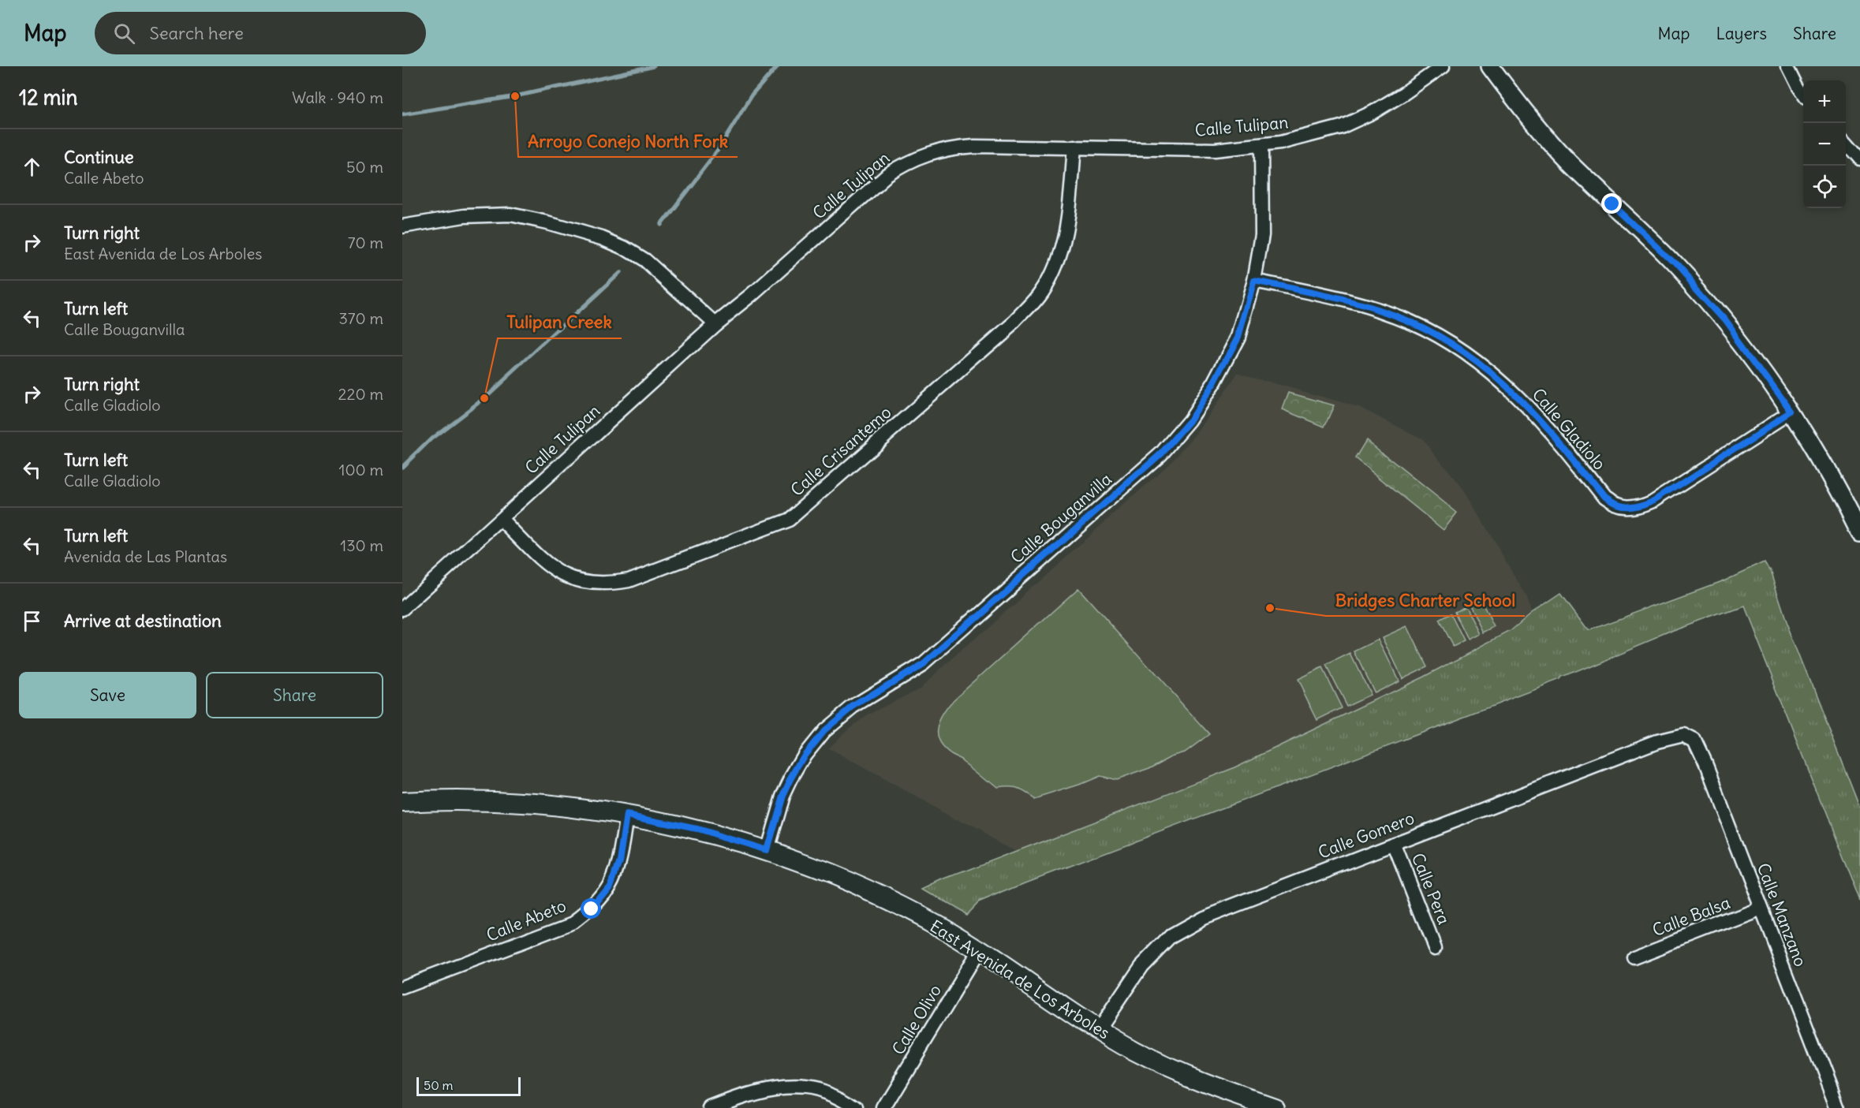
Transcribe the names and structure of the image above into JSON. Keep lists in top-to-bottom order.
{
  "streets": {
    "main road": ["East Avenida de Los Arboles"],
    "street": [
      "Calle Tulipan",
      "Calle Gladiolo",
      "Calle Crisantemo",
      "Calle Bouganvilla",
      "Calle Gomero",
      "Calle Pera",
      "Calle Manzano",
      "Calle Balsa",
      "Calle Abeto",
      "Calle Olivo"
    ]
  },
  "crossings": [
    ["Calle Tulipan", "Calle Crisantemo"],
    ["Calle Tulipan", "Calle Bouganvilla"],
    ["Calle Gladiolo", "Calle Bouganvilla"],
    ["Calle Bouganvilla", "East Avenida de Los Arboles"],
    ["Calle Gomero", "Calle Pera"],
    ["Calle Gomero", "Calle Manzano"],
    ["Calle Gomero", "East Avenida de Los Arboles"],
    ["Calle Manzano", "Calle Balsa"],
    ["Calle Abeto", "East Avenida de Los Arboles"],
    ["East Avenida de Los Arboles", "Calle Olivo"]
  ],
  "places": ["Arroyo Conejo North Fork", "Tulipan Creek", "Bridges Charter School"],
  "scale_bar": "50 m",
  "page": {
    "header": "Map",
    "search": "Search here",
    "nav": ["Map", "Layers", "Share"],
    "heading": ["12 min", "Walk · 940 m"],
    "map_buttons": ["+", "−"],
    "list": [
      ["Continue", "Calle Abeto", "50 m"],
      ["Turn right", "East Avenida de Los Arboles", "70 m"],
      ["Turn left", "Calle Bouganvilla", "370 m"],
      ["Turn right", "Calle Gladiolo", "220 m"],
      ["Turn left", "Calle Gladiolo", "100 m"],
      ["Turn left", "Avenida de Las Plantas", "130 m"],
      "Arrive at destination"
    ],
    "buttons": ["Save", "Share"],
    "scale": "50 m"
  }
}
